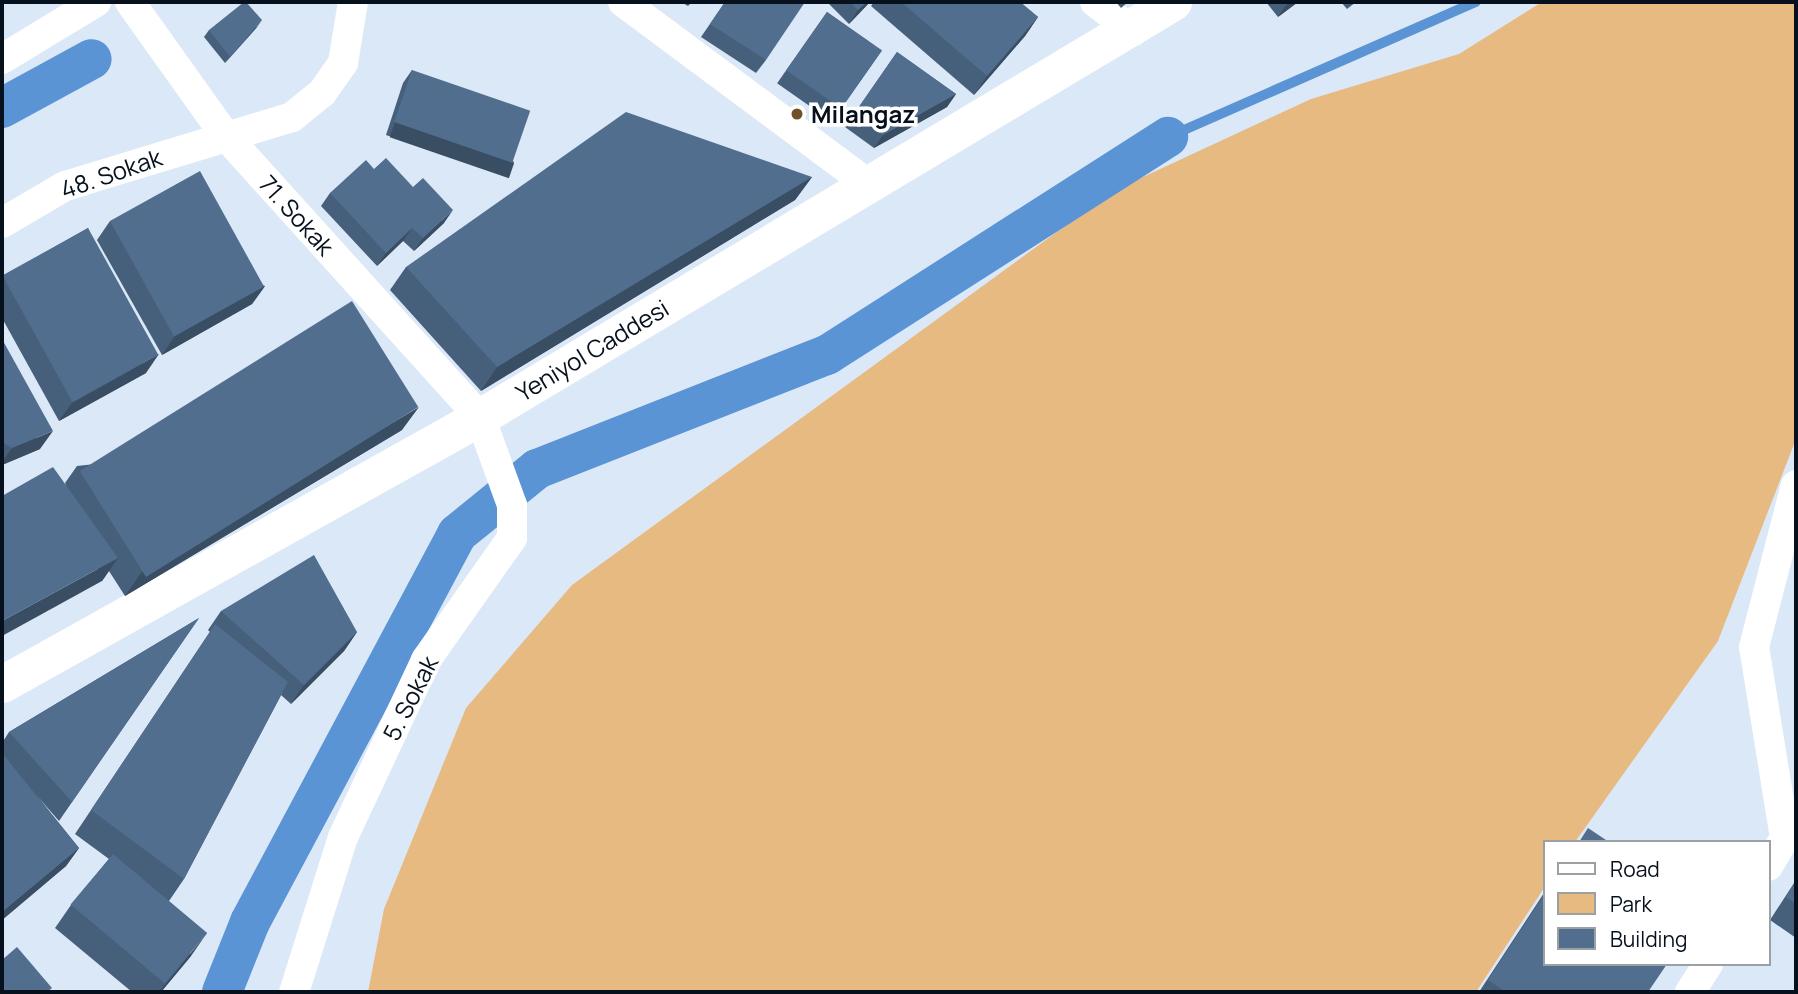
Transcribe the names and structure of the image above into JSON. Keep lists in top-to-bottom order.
{
  "streets": {
    "street": [
      "48. Sokak",
      "71. Sokak",
      "Yeniyol Caddesi",
      "5. Sokak"
    ]
  },
  "crossings": [
    ["48. Sokak", "71. Sokak"],
    ["71. Sokak", "Yeniyol Caddesi"],
    ["71. Sokak", "5. Sokak"],
    ["Yeniyol Caddesi", "5. Sokak"]
  ],
  "places": ["Milangaz"],
  "legend": ["Road", "Park", "Building"]
}
